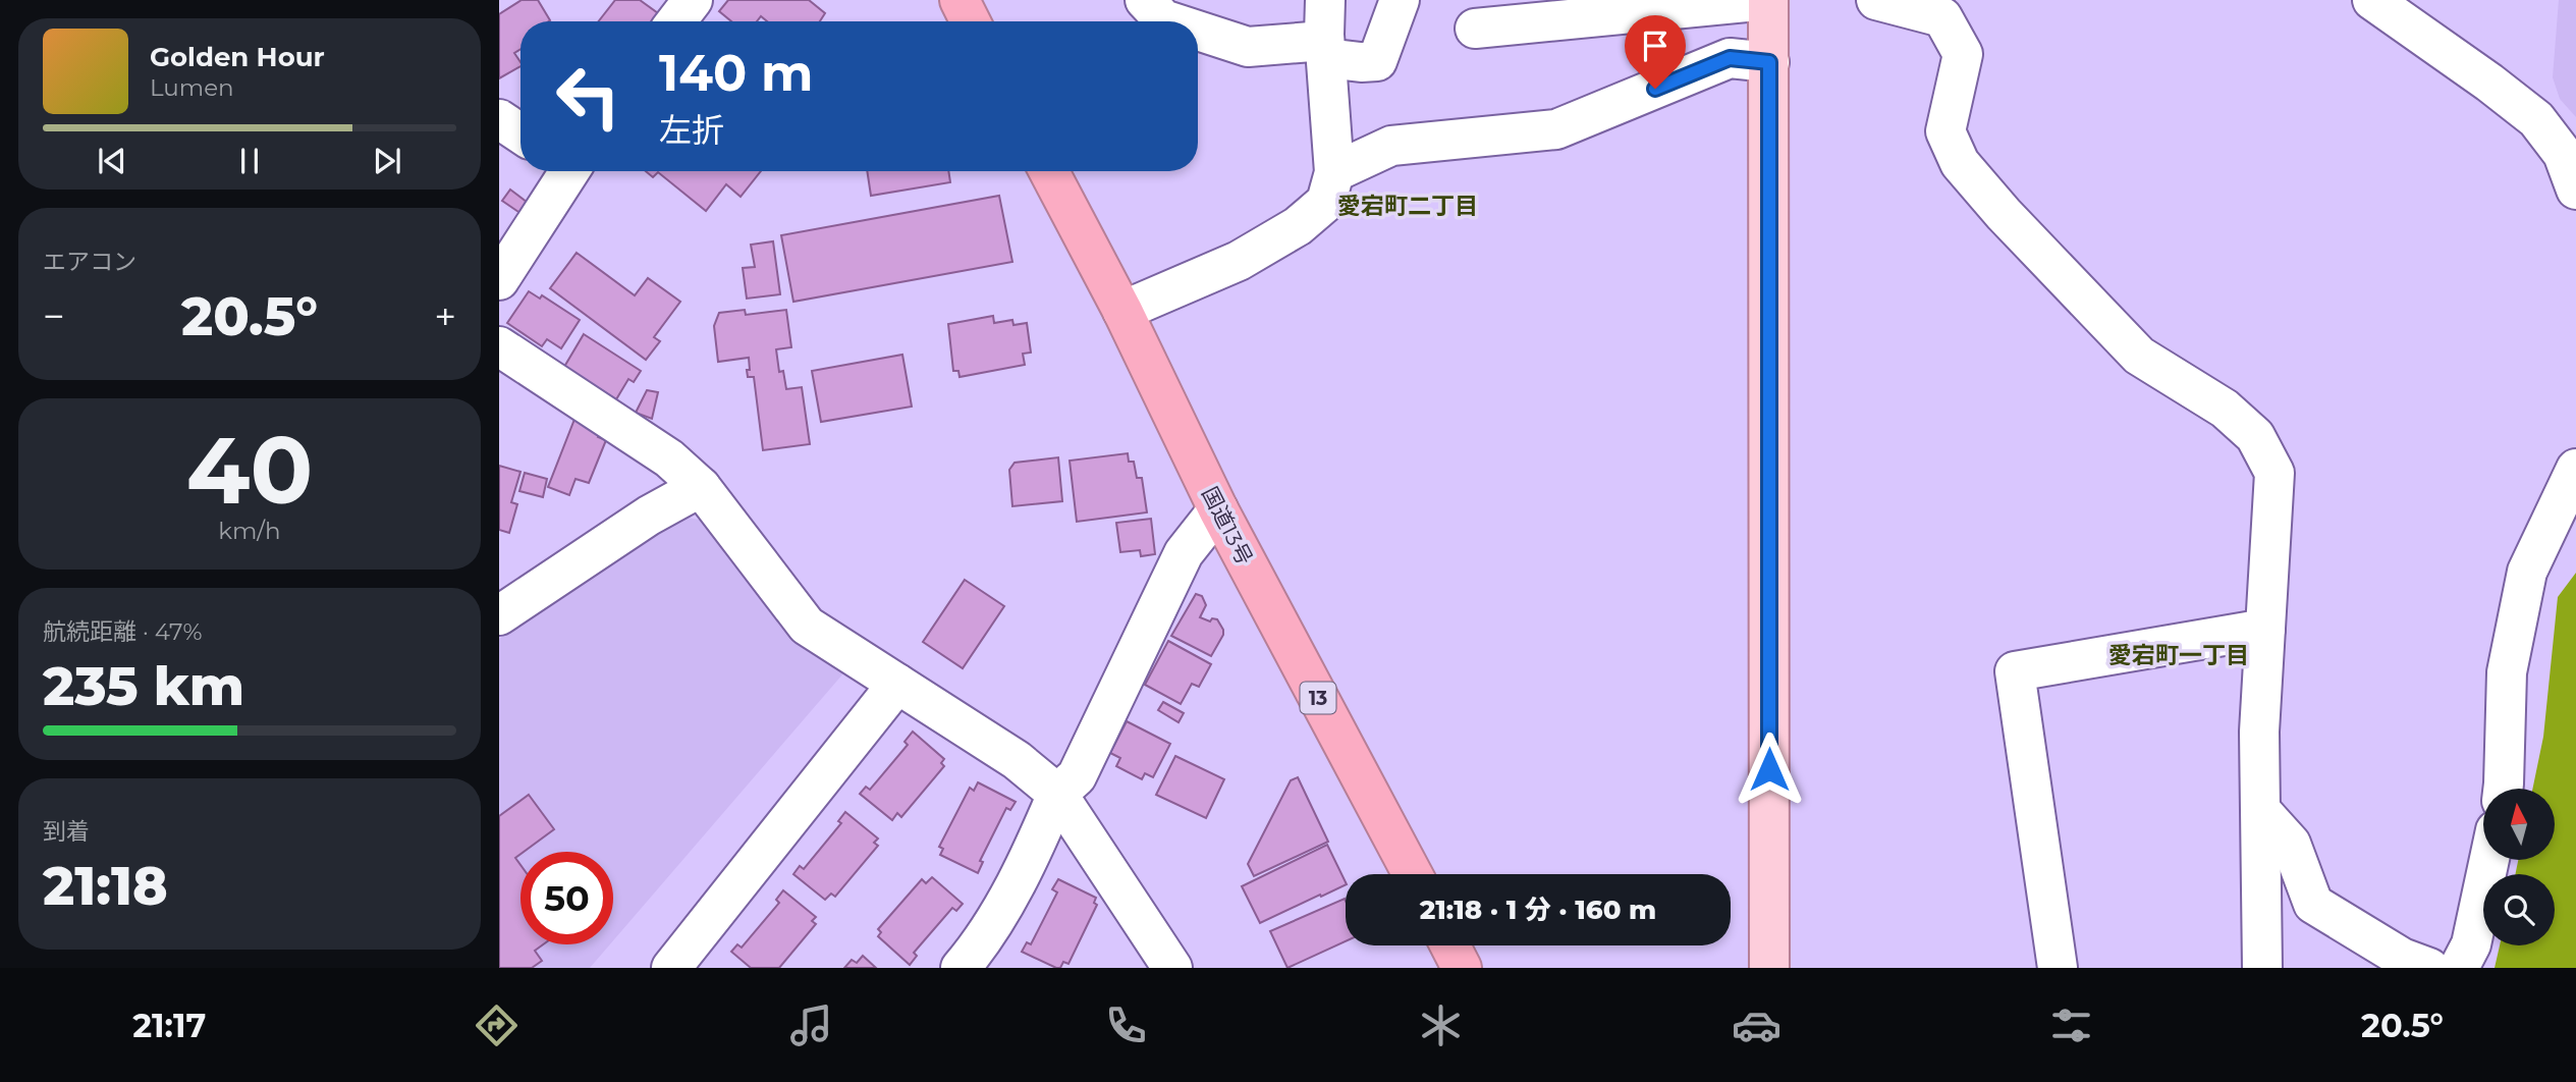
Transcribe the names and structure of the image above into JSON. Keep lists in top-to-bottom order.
{
  "streets": {
    "highway": ["国道13号", "13"]
  },
  "districts": ["愛宕町二丁目", "愛宕町一丁目"],
  "north": "top",
  "page": {
    "turn": ["140 m", "左折"],
    "song": ["Golden Hour", "Lumen"],
    "tile": [
      "エアコン",
      ["40", "km/h"],
      ["航続距離 · 47%", "235 km"],
      ["到着", "21:18"]
    ],
    "heat": ["−", "20.5°", "+"],
    "limit": "50",
    "trip": "21:18 · 1 分 · 160 m",
    "tabs": ["21:17", "20.5°"]
  }
}
